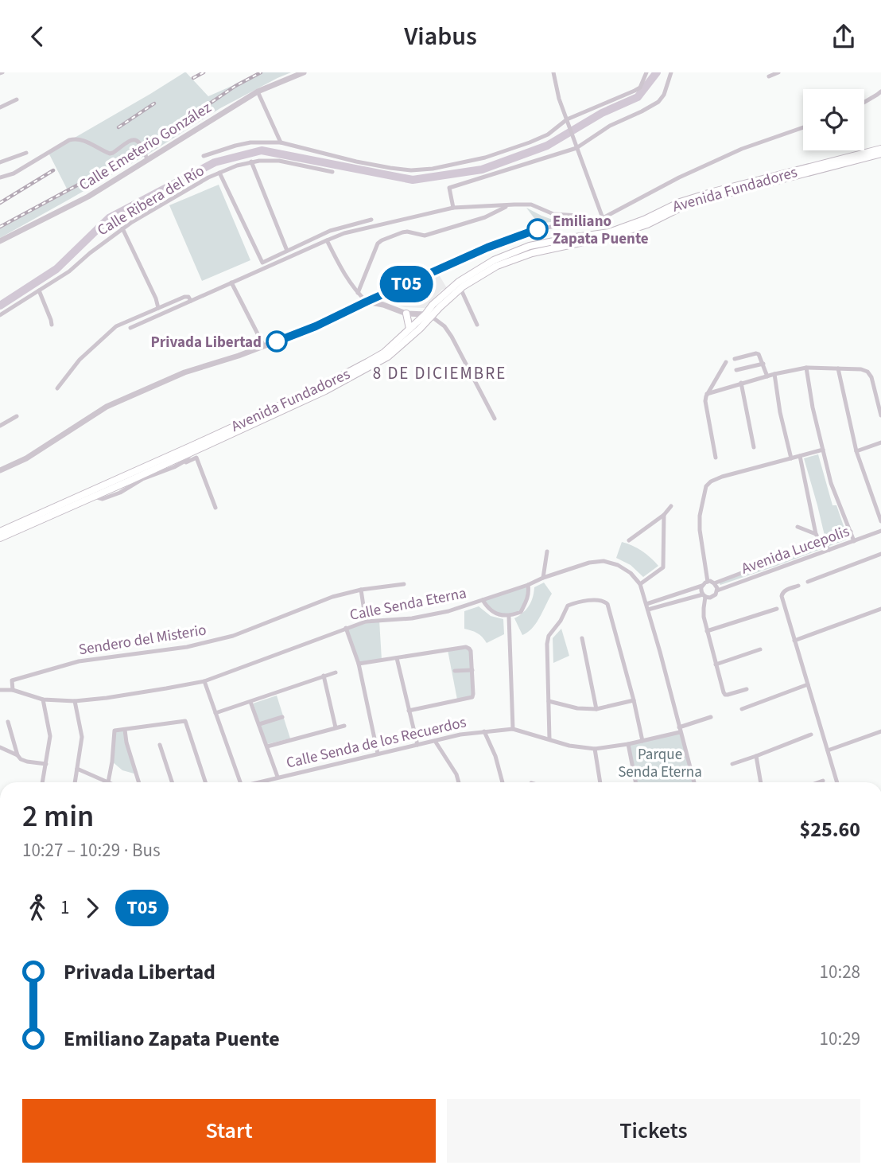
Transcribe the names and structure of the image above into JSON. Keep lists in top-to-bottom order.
{
  "streets": {
    "main road": ["Avenida Fundadores"],
    "street": [
      "Calle Emeterio González",
      "Calle Ribera del Río",
      "Avenida Lucepolis",
      "Calle Senda Eterna",
      "Sendero del Misterio",
      "Calle Senda de los Recuerdos"
    ]
  },
  "crossings": [
    ["Calle Senda Eterna", "Sendero del Misterio"]
  ],
  "districts": ["8 DE DICIEMBRE"],
  "parks": ["Parque Senda Eterna"],
  "places": ["Emiliano Zapata Puente", "Privada Libertad"],
  "lines": ["bus line T05"],
  "page": {
    "header": "Viabus",
    "on_map": "T05",
    "heading": ["2 min", "10:27 – 10:29 · Bus", "$25.60"],
    "legs": ["1", "T05"],
    "list": [
      {
        "name": "Privada Libertad",
        "value": "10:28"
      },
      {
        "name": "Emiliano Zapata Puente",
        "value": "10:29"
      }
    ],
    "buttons": ["Start", "Tickets"]
  }
}
